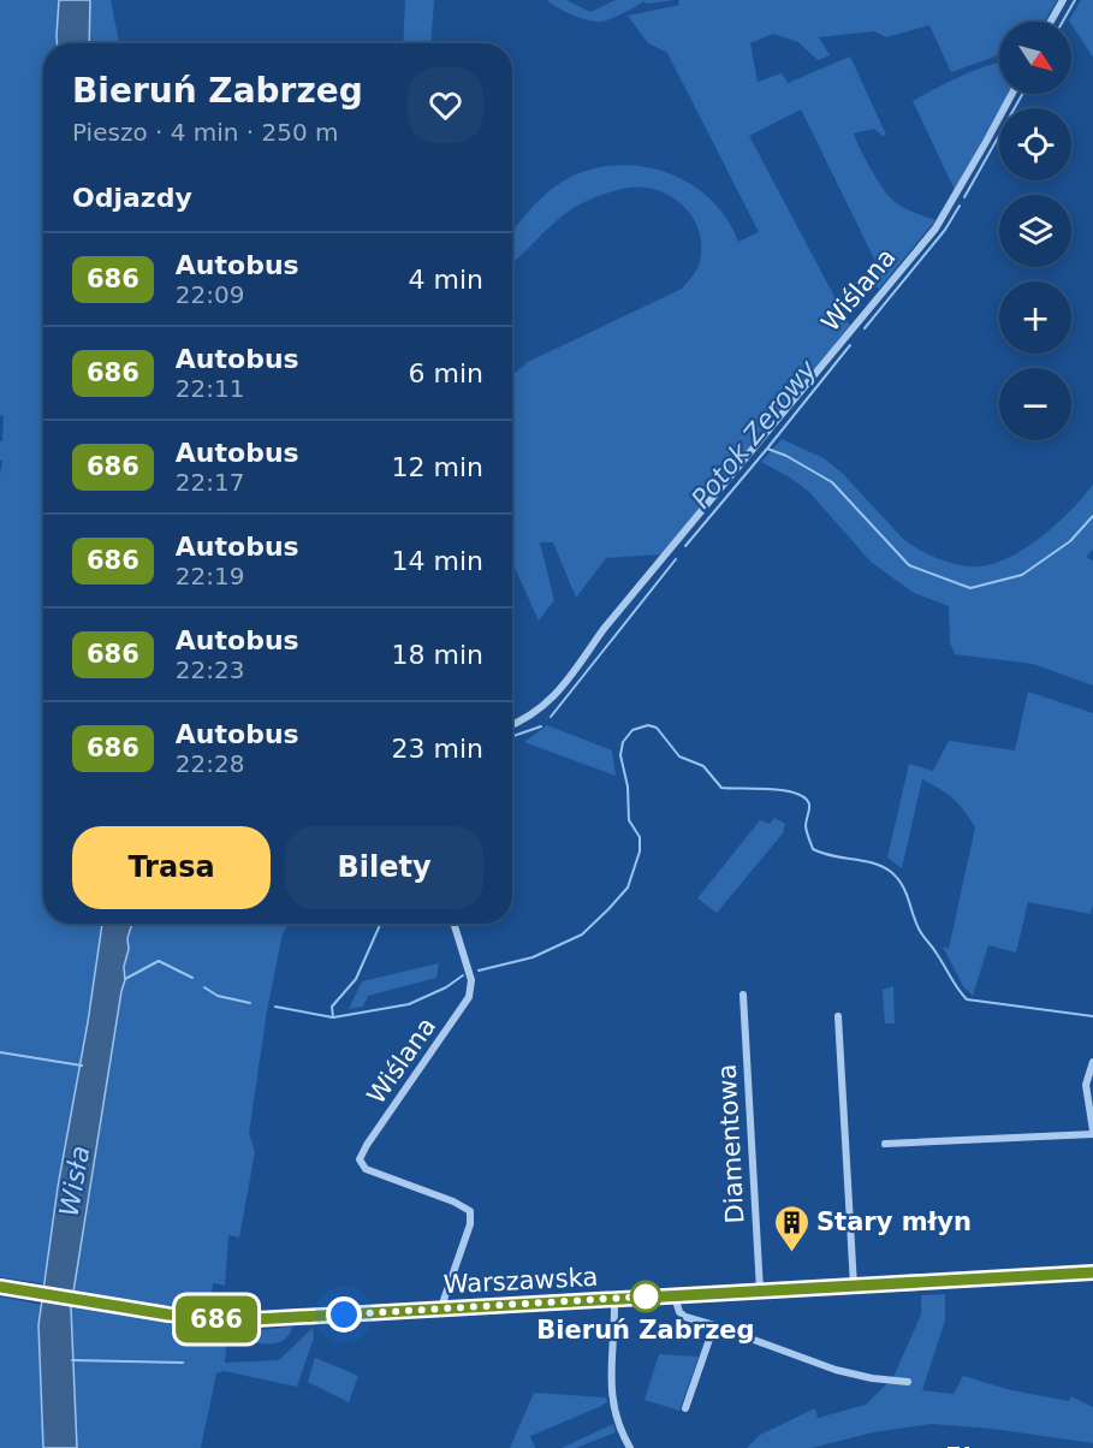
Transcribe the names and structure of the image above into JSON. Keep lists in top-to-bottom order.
{
  "streets": {
    "main road": ["Warszawska"],
    "street": ["Wiślana", "Diamentowa"]
  },
  "crossings": [
    ["Wiślana", "Warszawska"],
    ["Diamentowa", "Warszawska"]
  ],
  "water": ["Potok Zerowy", "Wisła"],
  "places": {
    "building": ["Stary młyn"],
    "other": ["Bieruń Zabrzeg"]
  },
  "lines": ["bus line 686"],
  "north": "bottom right",
  "page": {
    "on_map": "686",
    "map_buttons": ["+", "−"],
    "heading": [
      ["Bieruń Zabrzeg", "Pieszo · 4 min · 250 m"],
      "Odjazdy"
    ],
    "list": [
      {
        "mark": "686",
        "name": "Autobus",
        "note": "22:09",
        "value": "4 min"
      },
      {
        "mark": "686",
        "name": "Autobus",
        "note": "22:11",
        "value": "6 min"
      },
      {
        "mark": "686",
        "name": "Autobus",
        "note": "22:17",
        "value": "12 min"
      },
      {
        "mark": "686",
        "name": "Autobus",
        "note": "22:19",
        "value": "14 min"
      },
      {
        "mark": "686",
        "name": "Autobus",
        "note": "22:23",
        "value": "18 min"
      },
      {
        "mark": "686",
        "name": "Autobus",
        "note": "22:28",
        "value": "23 min"
      }
    ],
    "buttons": ["Trasa", "Bilety"]
  }
}
